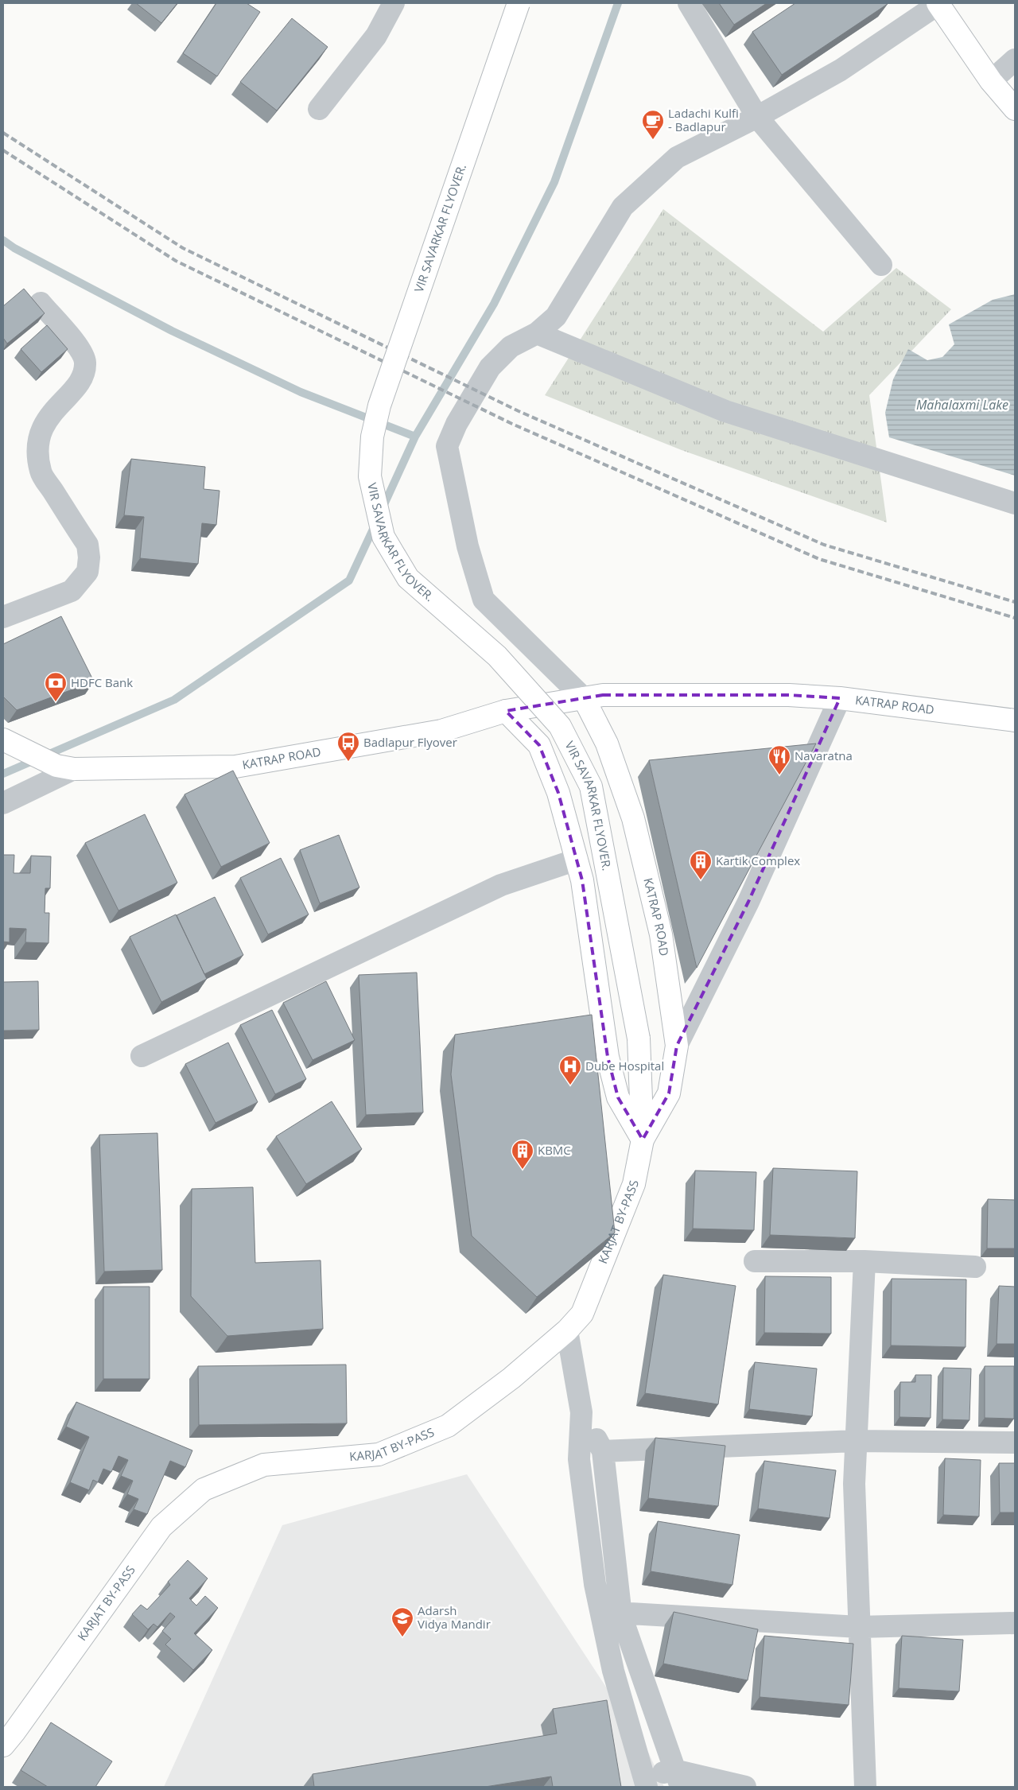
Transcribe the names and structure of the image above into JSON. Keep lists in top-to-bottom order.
{
  "streets": {
    "main road": ["VIR SAVARKAR FLYOVER.", "KATRAP ROAD", "KARJAT BY-PASS"]
  },
  "crossings": [
    ["VIR SAVARKAR FLYOVER.", "KARJAT BY-PASS"],
    ["KATRAP ROAD", "KARJAT BY-PASS"]
  ],
  "water": ["Mahalaxmi Lake"],
  "places": {
    "cafe": ["Ladachi Kulfi - Badlapur"],
    "bank": ["HDFC Bank"],
    "bus stop": ["Badlapur Flyover"],
    "restaurant": ["Navaratna"],
    "building": ["Kartik Complex", "KBMC"],
    "hospital": ["Dube Hospital"],
    "school or university": ["Adarsh Vidya Mandir"]
  }
}
